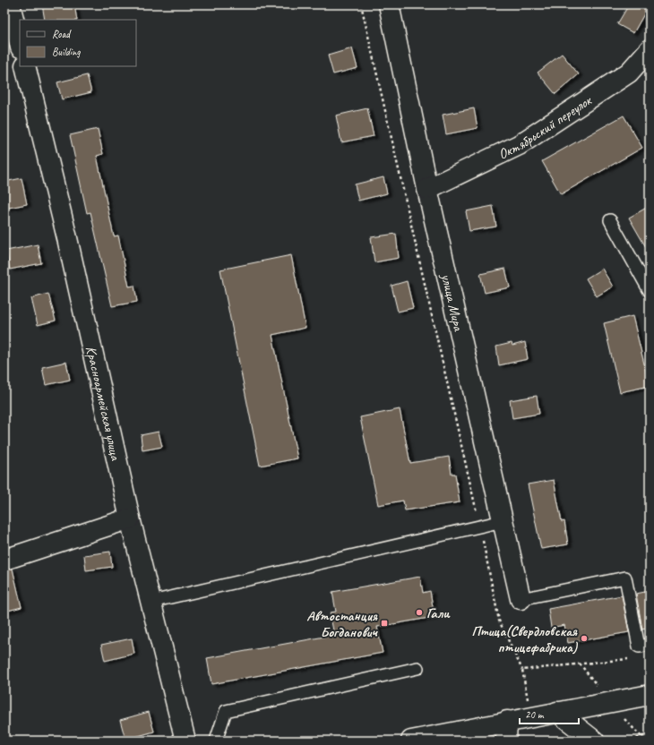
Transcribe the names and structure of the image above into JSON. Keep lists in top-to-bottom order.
{
  "streets": {
    "street": ["Октябрьский переулок", "улица Мира", "Красноармейская улица"]
  },
  "crossings": [
    ["Октябрьский переулок", "улица Мира"]
  ],
  "places": {
    "other": ["Гали", "Птица(Свердловская птицефабрика)"],
    "transit": ["Автостанция Богданович"]
  },
  "legend": ["Road", "Building"],
  "scale_bar": "20 m"
}
